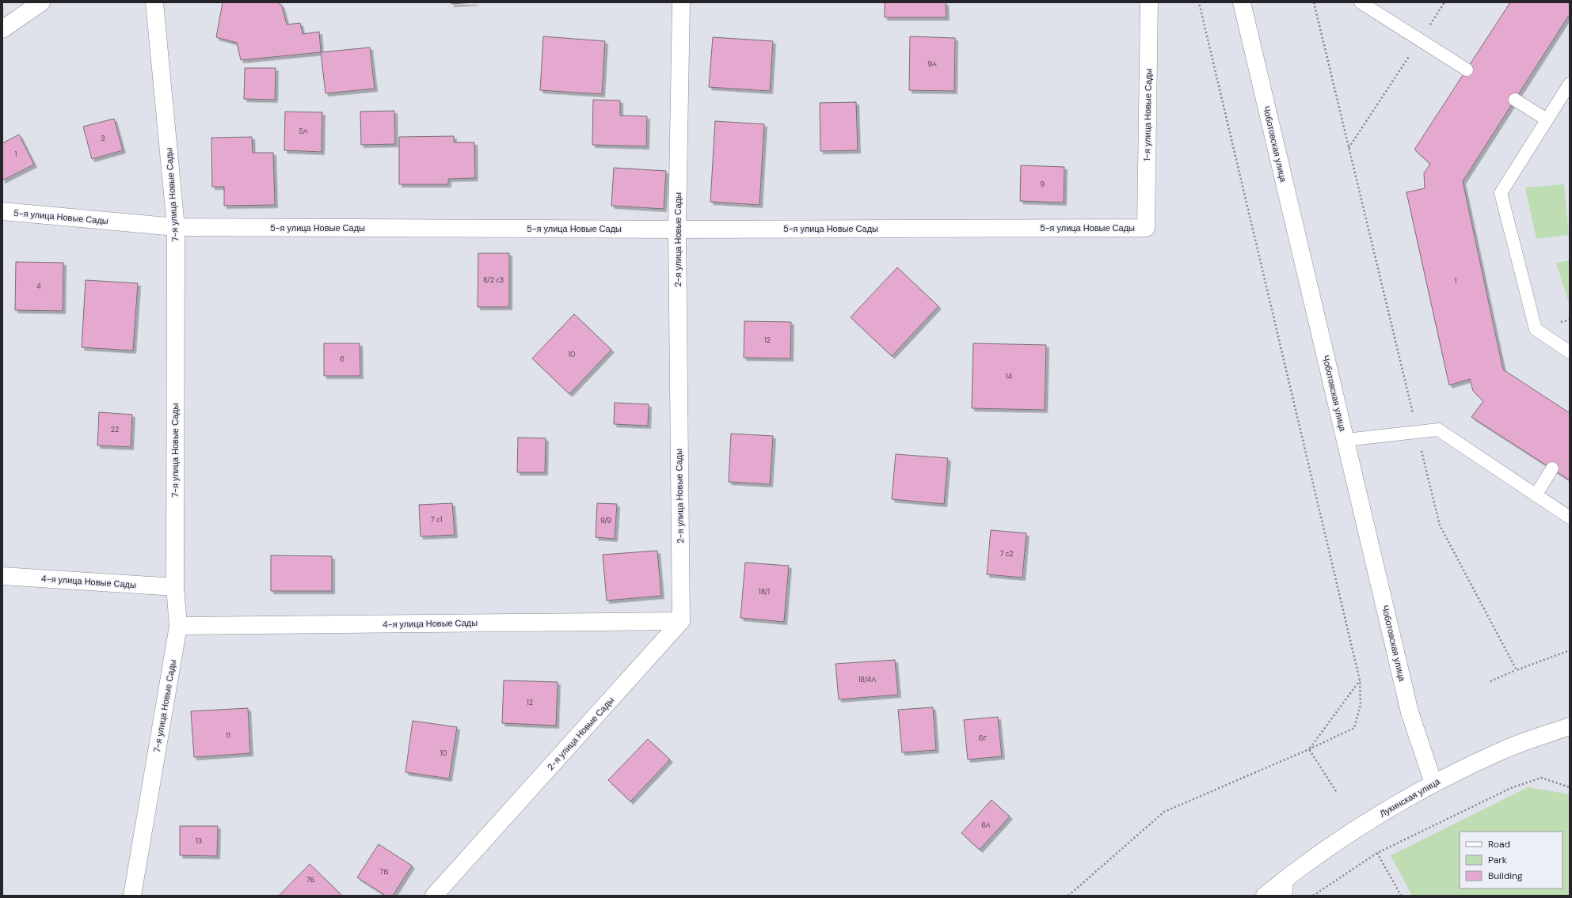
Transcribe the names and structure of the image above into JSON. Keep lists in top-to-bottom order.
{
  "streets": {
    "street": [
      "1-я улица Новые Сады",
      "Чоботовская улица",
      "7-я улица Новые Сады",
      "5-я улица Новые Сады",
      "2-я улица Новые Сады",
      "4-я улица Новые Сады",
      "Лукинская улица"
    ]
  },
  "crossings": [
    ["1-я улица Новые Сады", "5-я улица Новые Сады"],
    ["Чоботовская улица", "Лукинская улица"],
    ["7-я улица Новые Сады", "5-я улица Новые Сады"],
    ["7-я улица Новые Сады", "4-я улица Новые Сады"],
    ["5-я улица Новые Сады", "2-я улица Новые Сады"],
    ["2-я улица Новые Сады", "4-я улица Новые Сады"]
  ],
  "house_numbers": [
    "9А",
    "5А",
    "3",
    "1",
    "9",
    "8/2 с3",
    "1",
    "4",
    "12",
    "10",
    "6",
    "14",
    "22",
    "7 с1",
    "9/9",
    "7 с2",
    "18/1",
    "18/4А",
    "12",
    "11",
    "6Г",
    "10",
    "6А",
    "13",
    "7В",
    "7Б"
  ],
  "legend": ["Road", "Park", "Building"]
}
